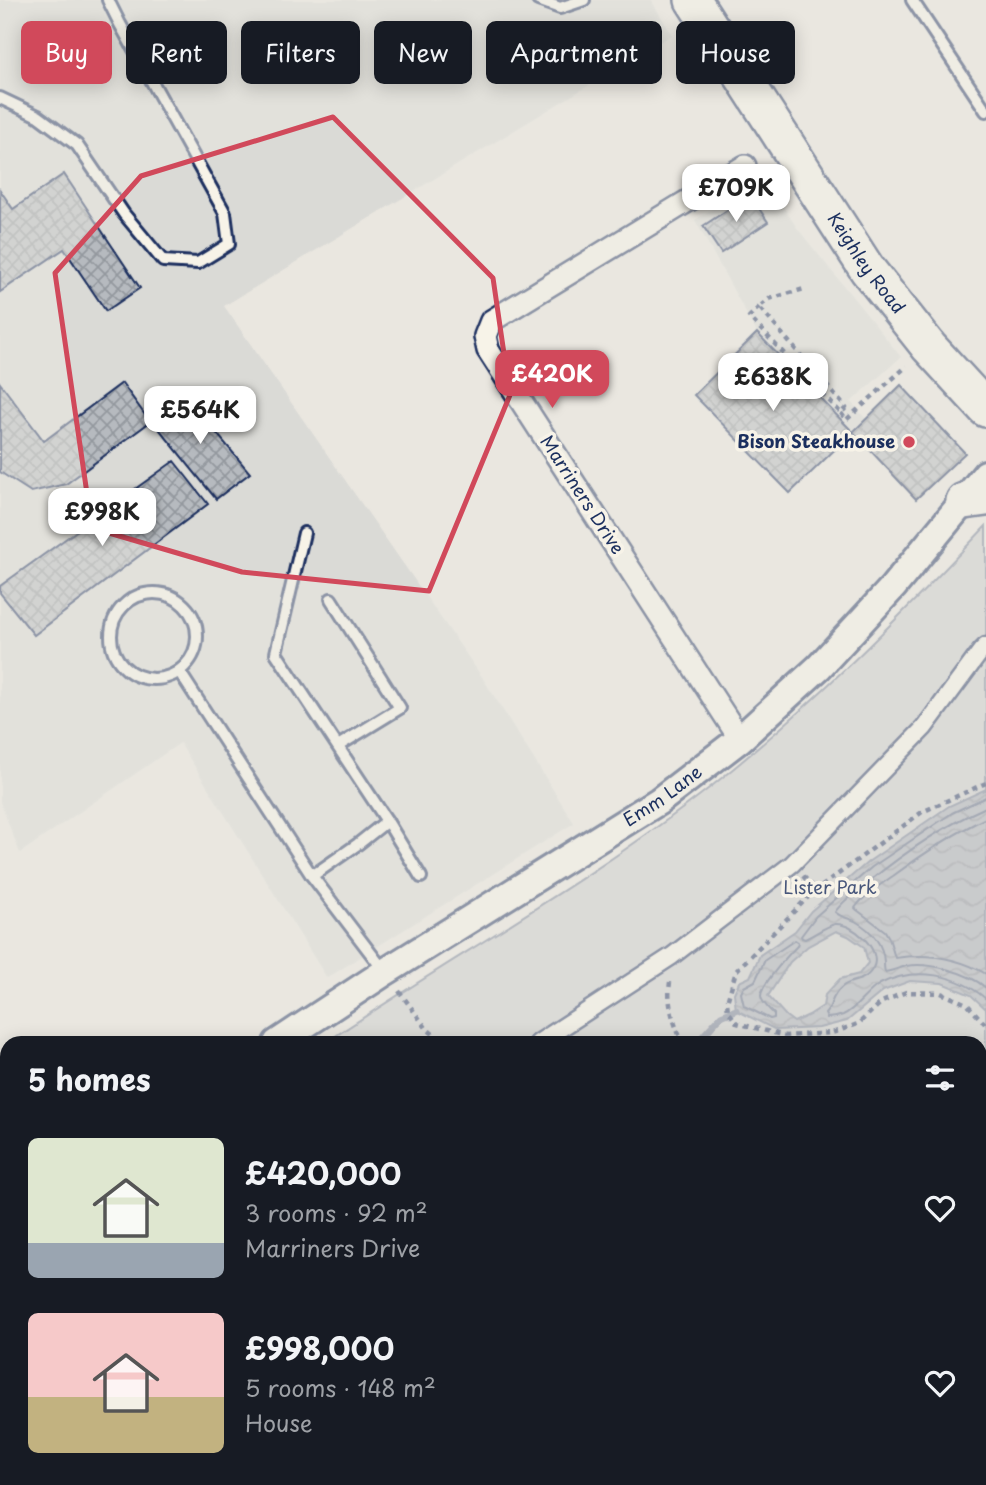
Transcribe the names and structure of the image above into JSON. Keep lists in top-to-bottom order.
{
  "streets": {
    "highway": ["Keighley Road"],
    "street": ["Marriners Drive", "Emm Lane"]
  },
  "crossings": [
    ["Marriners Drive", "Emm Lane"]
  ],
  "parks": ["Lister Park"],
  "places": ["Bison Steakhouse"],
  "page": {
    "chip": [
      "Buy",
      "Rent",
      "Filters",
      "New",
      "Apartment",
      "House"
    ],
    "price": [
      "£709K",
      "£420K",
      "£638K",
      "£564K",
      "£998K"
    ],
    "heading": "5 homes",
    "list": [
      {
        "name": "£420,000",
        "note": "3 rooms · 92 m² · Marriners Drive"
      },
      {
        "name": "£998,000",
        "note": "5 rooms · 148 m² · House"
      }
    ]
  }
}
